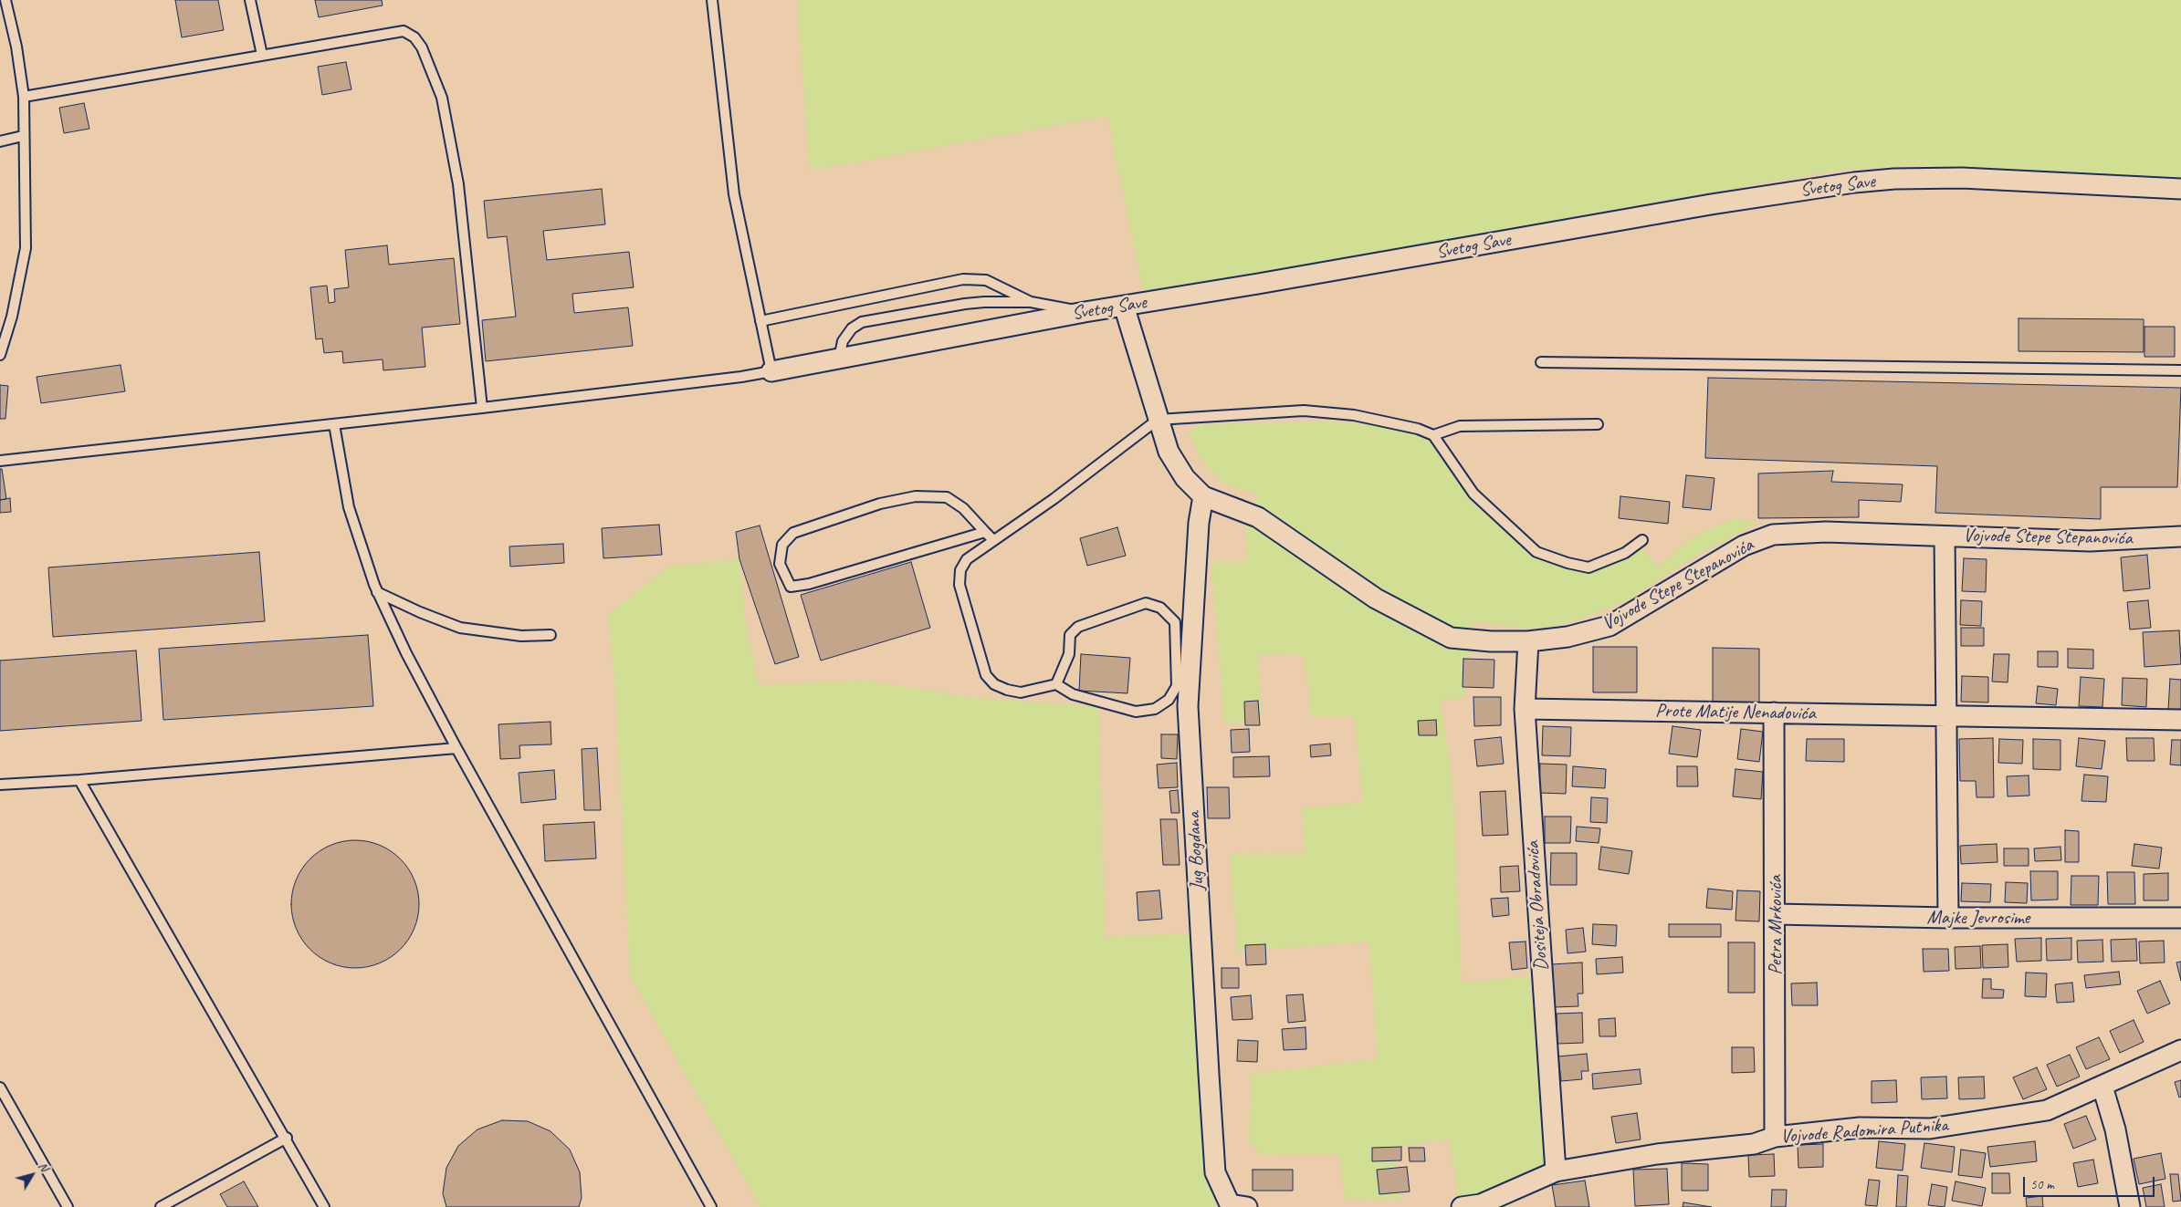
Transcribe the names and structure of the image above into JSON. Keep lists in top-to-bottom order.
{
  "streets": {
    "street": [
      "Svetog Save",
      "Vojvode Stepe Stepanovića",
      "Prote Matije Nenadovića",
      "Jug Bogdana",
      "Dositeja Obradovića",
      "Majke Jevrosime",
      "Petra Mrkovića",
      "Vojvode Radomira Putnika"
    ]
  },
  "crossings": [
    ["Svetog Save", "Vojvode Stepe Stepanovića"],
    ["Vojvode Stepe Stepanovića", "Jug Bogdana"],
    ["Vojvode Stepe Stepanovića", "Dositeja Obradovića"],
    ["Prote Matije Nenadovića", "Dositeja Obradovića"],
    ["Prote Matije Nenadovića", "Petra Mrkovića"],
    ["Dositeja Obradovića", "Vojvode Radomira Putnika"],
    ["Majke Jevrosime", "Petra Mrkovića"],
    ["Petra Mrkovića", "Vojvode Radomira Putnika"]
  ],
  "scale_bar": "50 m",
  "north": "top right"
}
